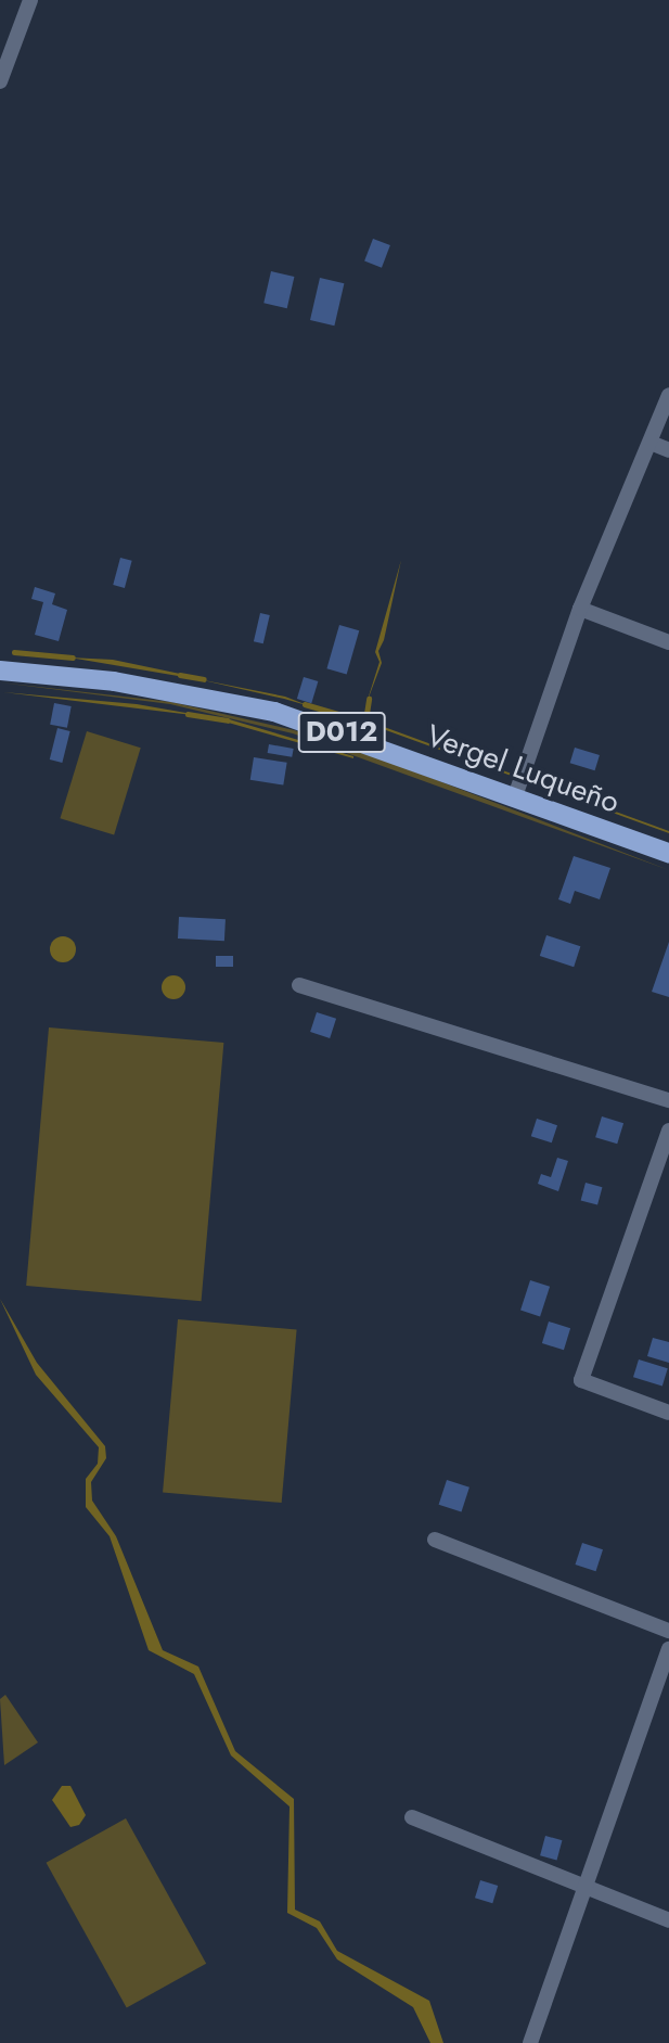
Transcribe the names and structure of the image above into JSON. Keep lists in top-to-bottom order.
{
  "streets": {
    "main road": ["D012", "Vergel Luqueño"]
  }
}
